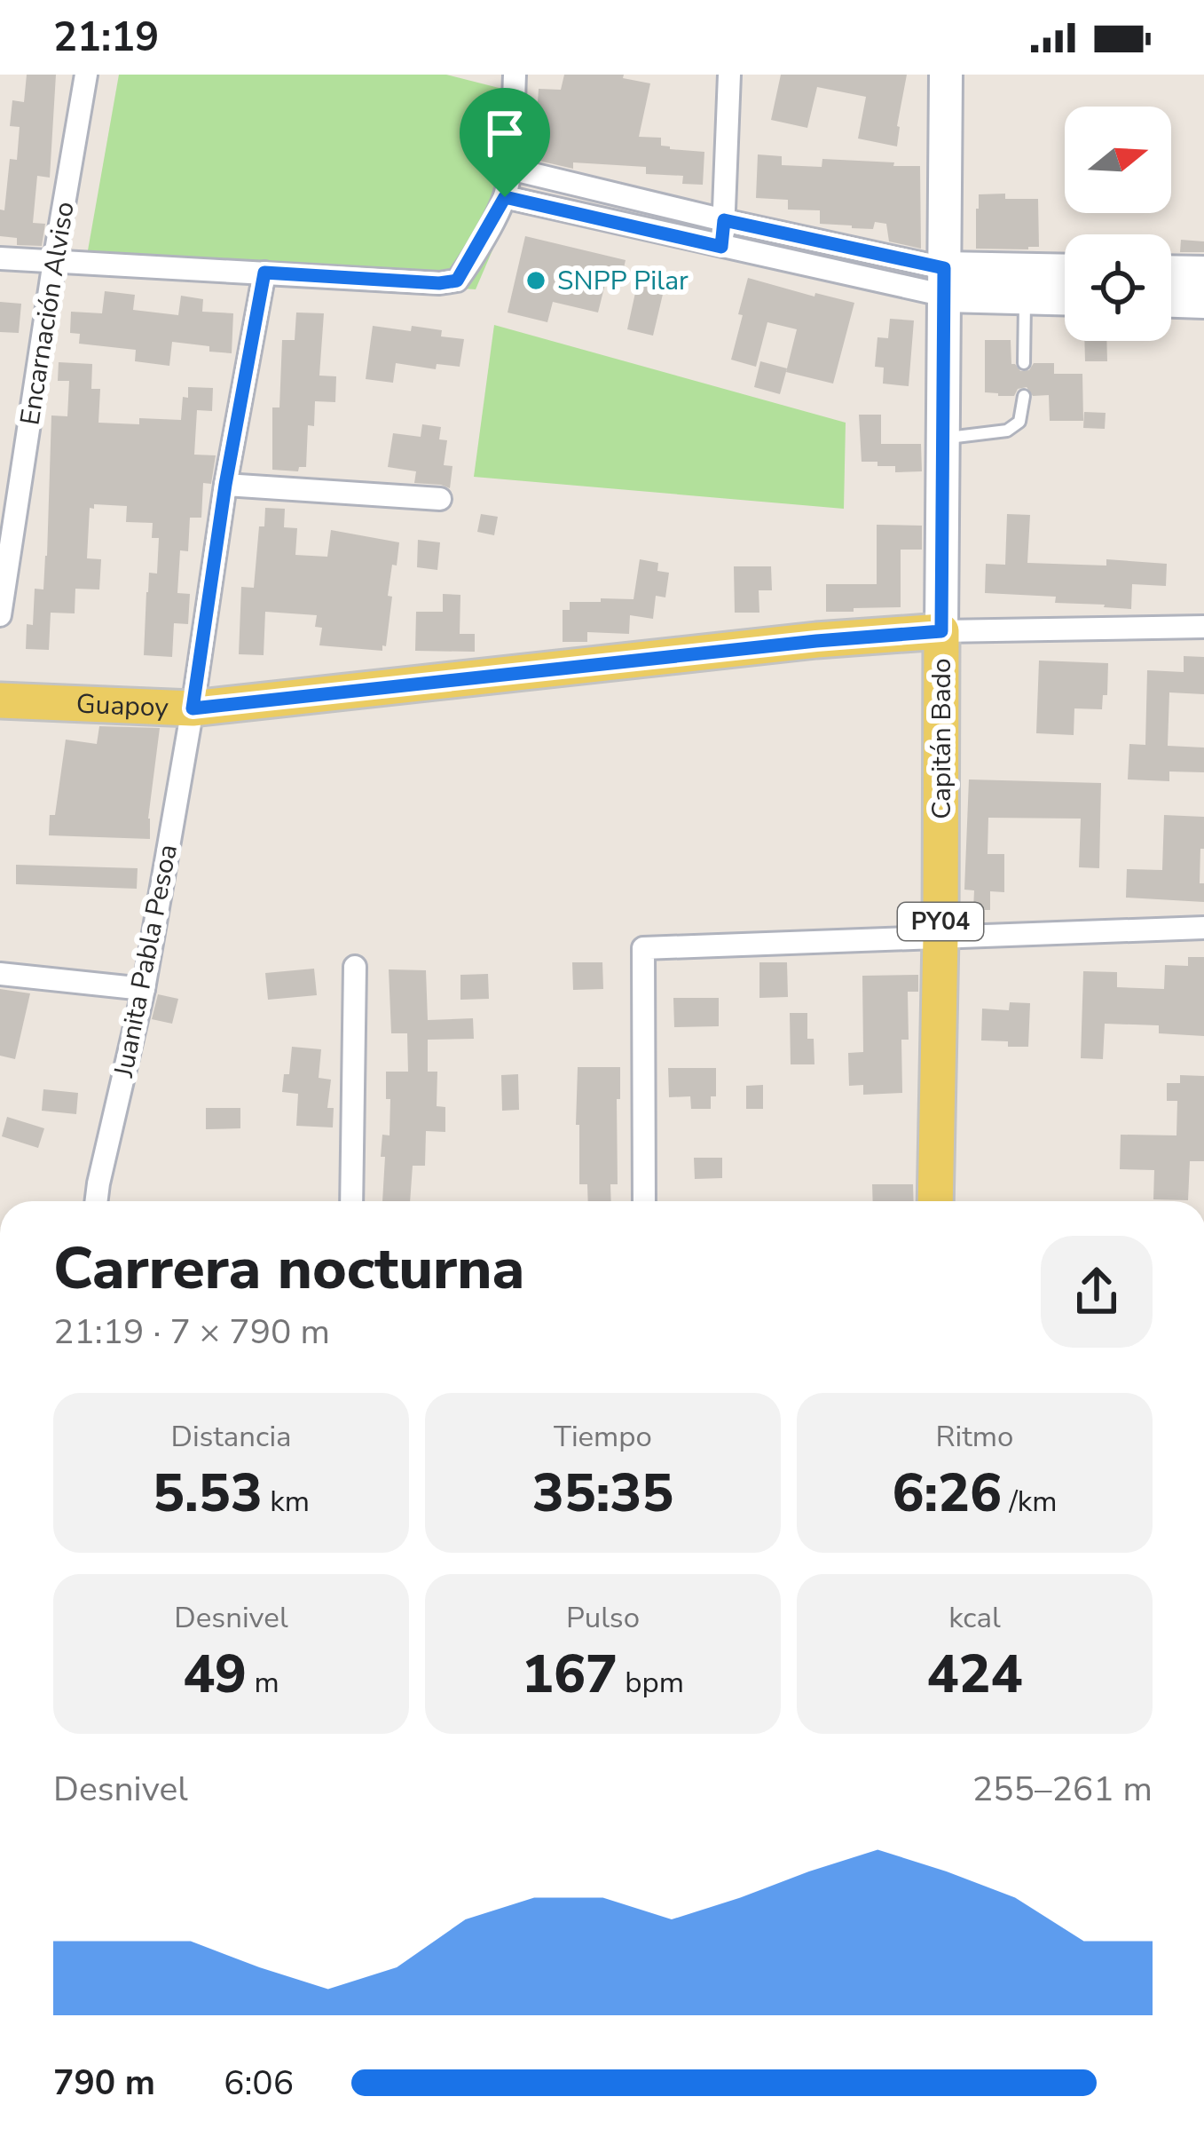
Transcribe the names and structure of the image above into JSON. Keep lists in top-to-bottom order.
{
  "streets": {
    "main road": ["Guapoy", "Capitán Bado", "PY04"],
    "street": ["Encarnación Alviso", "Juanita Pabla Pesoa"]
  },
  "crossings": [
    ["Guapoy", "Capitán Bado"],
    ["Guapoy", "Juanita Pabla Pesoa"]
  ],
  "places": ["SNPP Pilar"],
  "north": "right",
  "page": {
    "status": "21:19",
    "heading": ["Carrera nocturna", "21:19 · 7 × 790 m"],
    "stats": [
      ["Distancia", "5.53 km"],
      ["Tiempo", "35:35"],
      ["Ritmo", "6:26 /km"],
      ["Desnivel", "49 m"],
      ["Pulso", "167 bpm"],
      ["kcal", "424"]
    ],
    "chart": ["Desnivel", "255–261 m"],
    "list": [
      {
        "name": "790 m",
        "note": "6:06"
      }
    ]
  }
}
